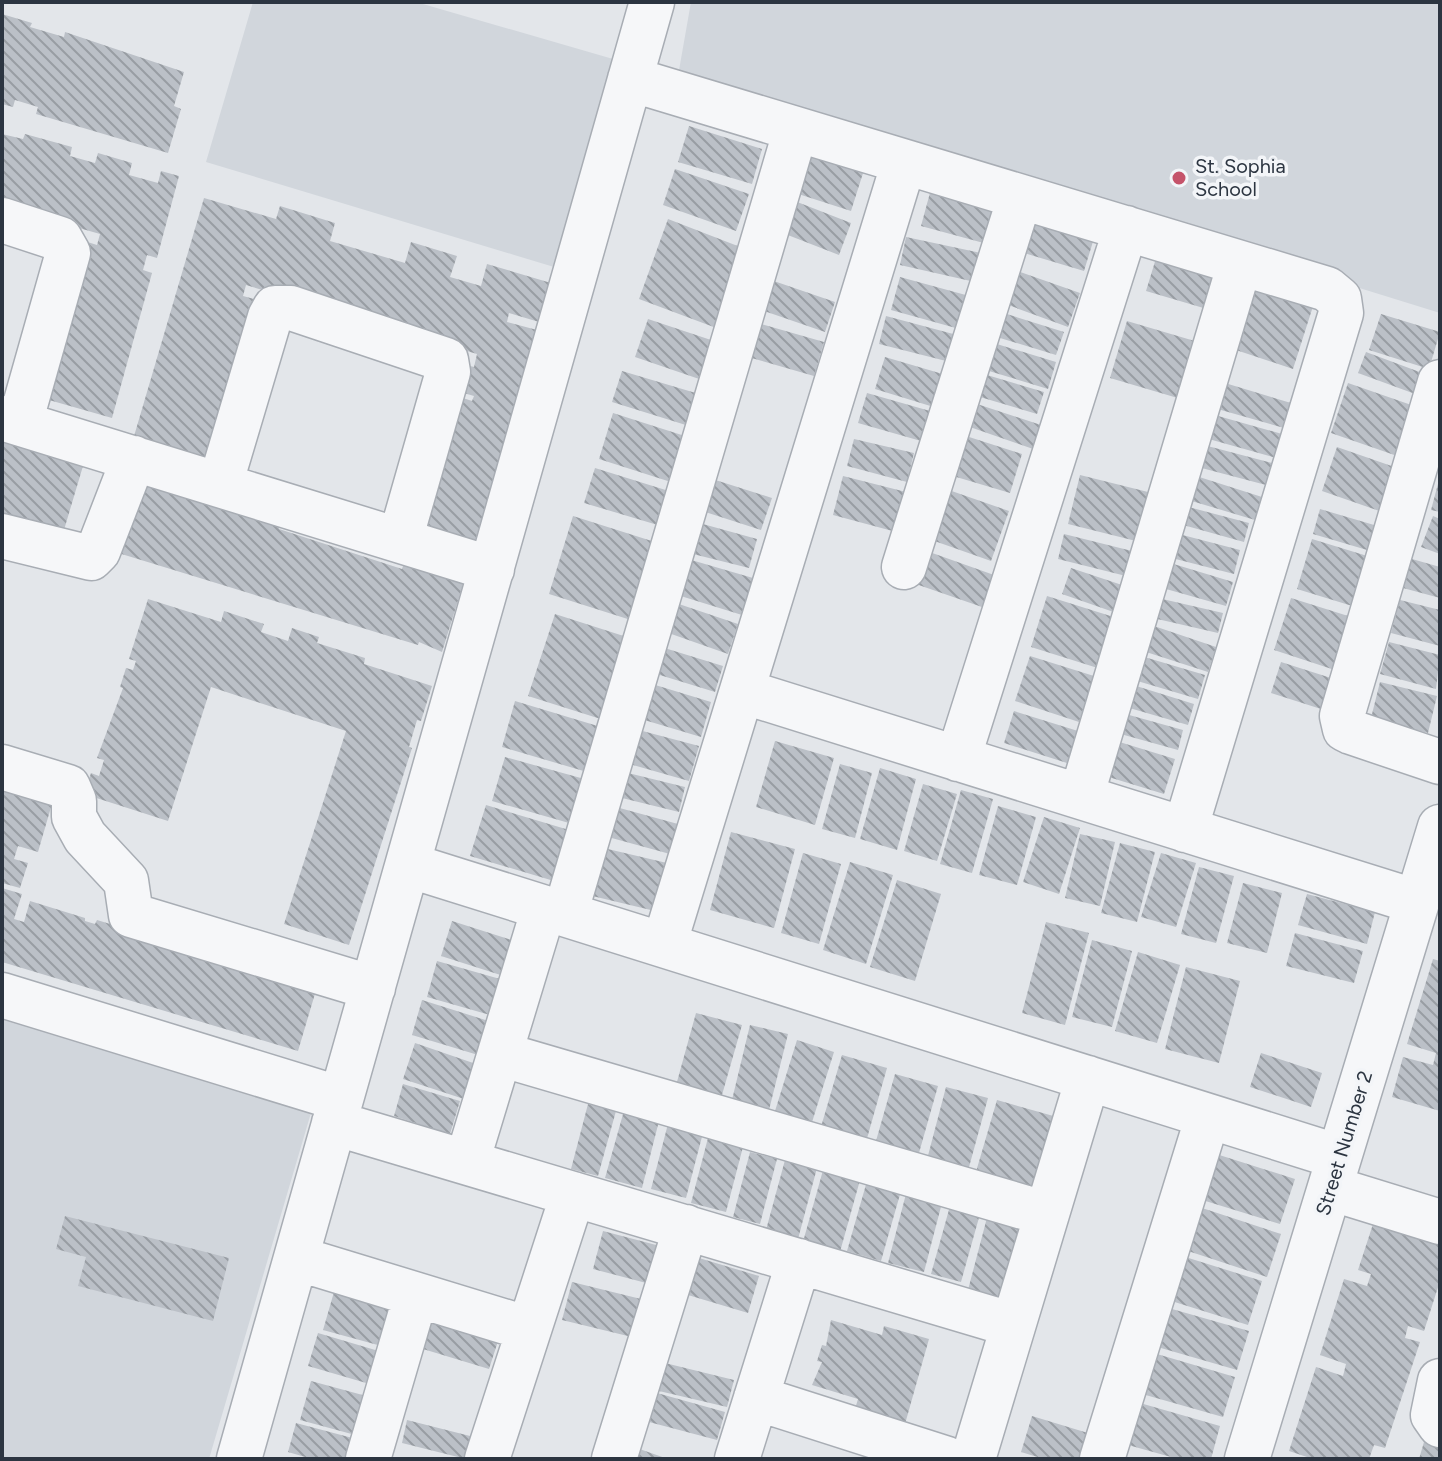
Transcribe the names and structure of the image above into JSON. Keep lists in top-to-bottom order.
{
  "streets": {
    "street": ["Street Number 2"]
  },
  "places": ["St. Sophia School"]
}
